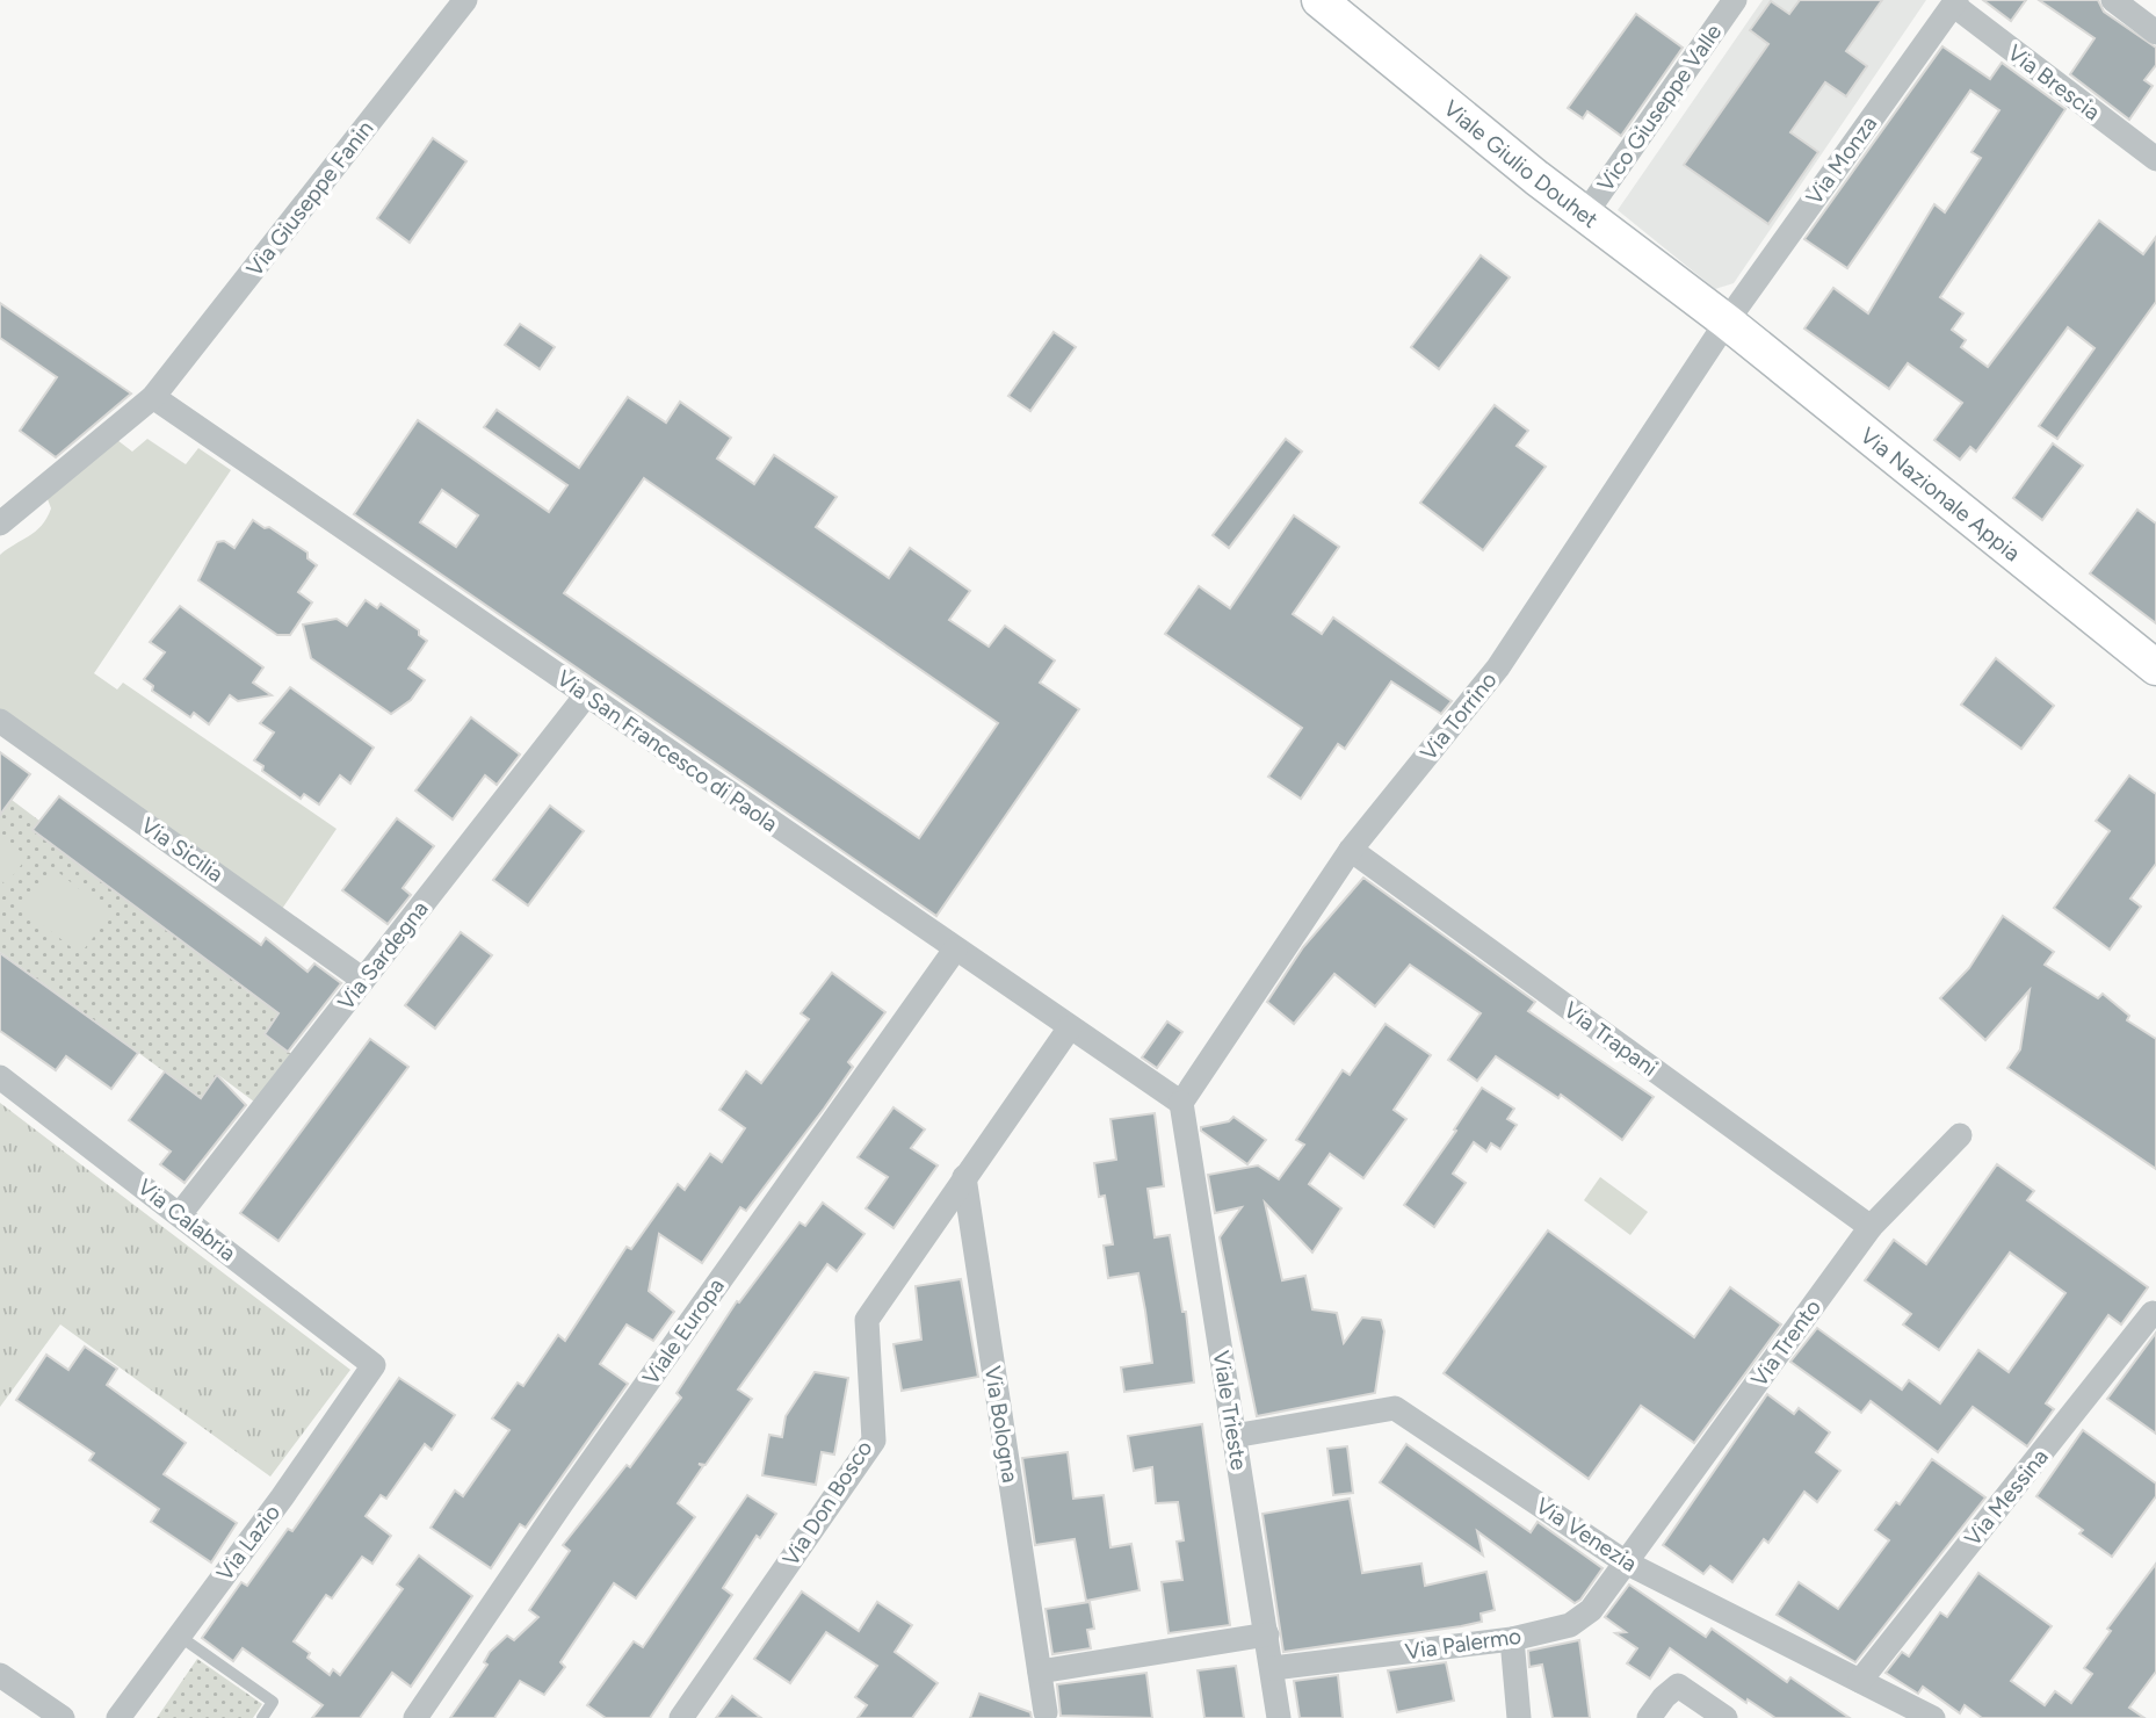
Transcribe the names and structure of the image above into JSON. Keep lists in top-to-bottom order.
{
  "streets": {
    "main road": ["Viale Giulio Douhet", "Via Nazionale Appia"],
    "street": [
      "Via Brescia",
      "Vico Giuseppe Valle",
      "Via Monza",
      "Via Giuseppe Fanin",
      "Via Torrino",
      "Via San Francesco di Paola",
      "Via Sicilia",
      "Via Sardegna",
      "Via Trapani",
      "Via Calabria",
      "Viale Europa",
      "Via Trento",
      "Viale Trieste",
      "Via Bologna",
      "Via Messina",
      "Via Don Bosco",
      "Via Venezia",
      "Via Lazio",
      "Via Palermo"
    ]
  },
  "crossings": [
    ["Via Brescia", "Via Monza"],
    ["Vico Giuseppe Valle", "Viale Giulio Douhet"],
    ["Via Monza", "Viale Giulio Douhet"],
    ["Via Monza", "Via Nazionale Appia"],
    ["Via Monza", "Via Torrino"],
    ["Viale Giulio Douhet", "Via Nazionale Appia"],
    ["Viale Giulio Douhet", "Via Torrino"],
    ["Via Giuseppe Fanin", "Via San Francesco di Paola"],
    ["Via Nazionale Appia", "Via Torrino"],
    ["Via Torrino", "Via San Francesco di Paola"],
    ["Via Torrino", "Via Trapani"],
    ["Via Torrino", "Viale Trieste"],
    ["Via San Francesco di Paola", "Via Sardegna"],
    ["Via San Francesco di Paola", "Viale Europa"],
    ["Via San Francesco di Paola", "Viale Trieste"],
    ["Via San Francesco di Paola", "Via Don Bosco"],
    ["Via Sicilia", "Via Sardegna"],
    ["Via Sardegna", "Via Calabria"],
    ["Via Trapani", "Via Trento"],
    ["Via Calabria", "Via Lazio"],
    ["Via Trento", "Via Venezia"],
    ["Via Trento", "Via Palermo"],
    ["Viale Trieste", "Via Venezia"],
    ["Viale Trieste", "Via Palermo"],
    ["Via Bologna", "Via Don Bosco"],
    ["Via Messina", "Via Venezia"],
    ["Via Venezia", "Via Palermo"]
  ]
}
